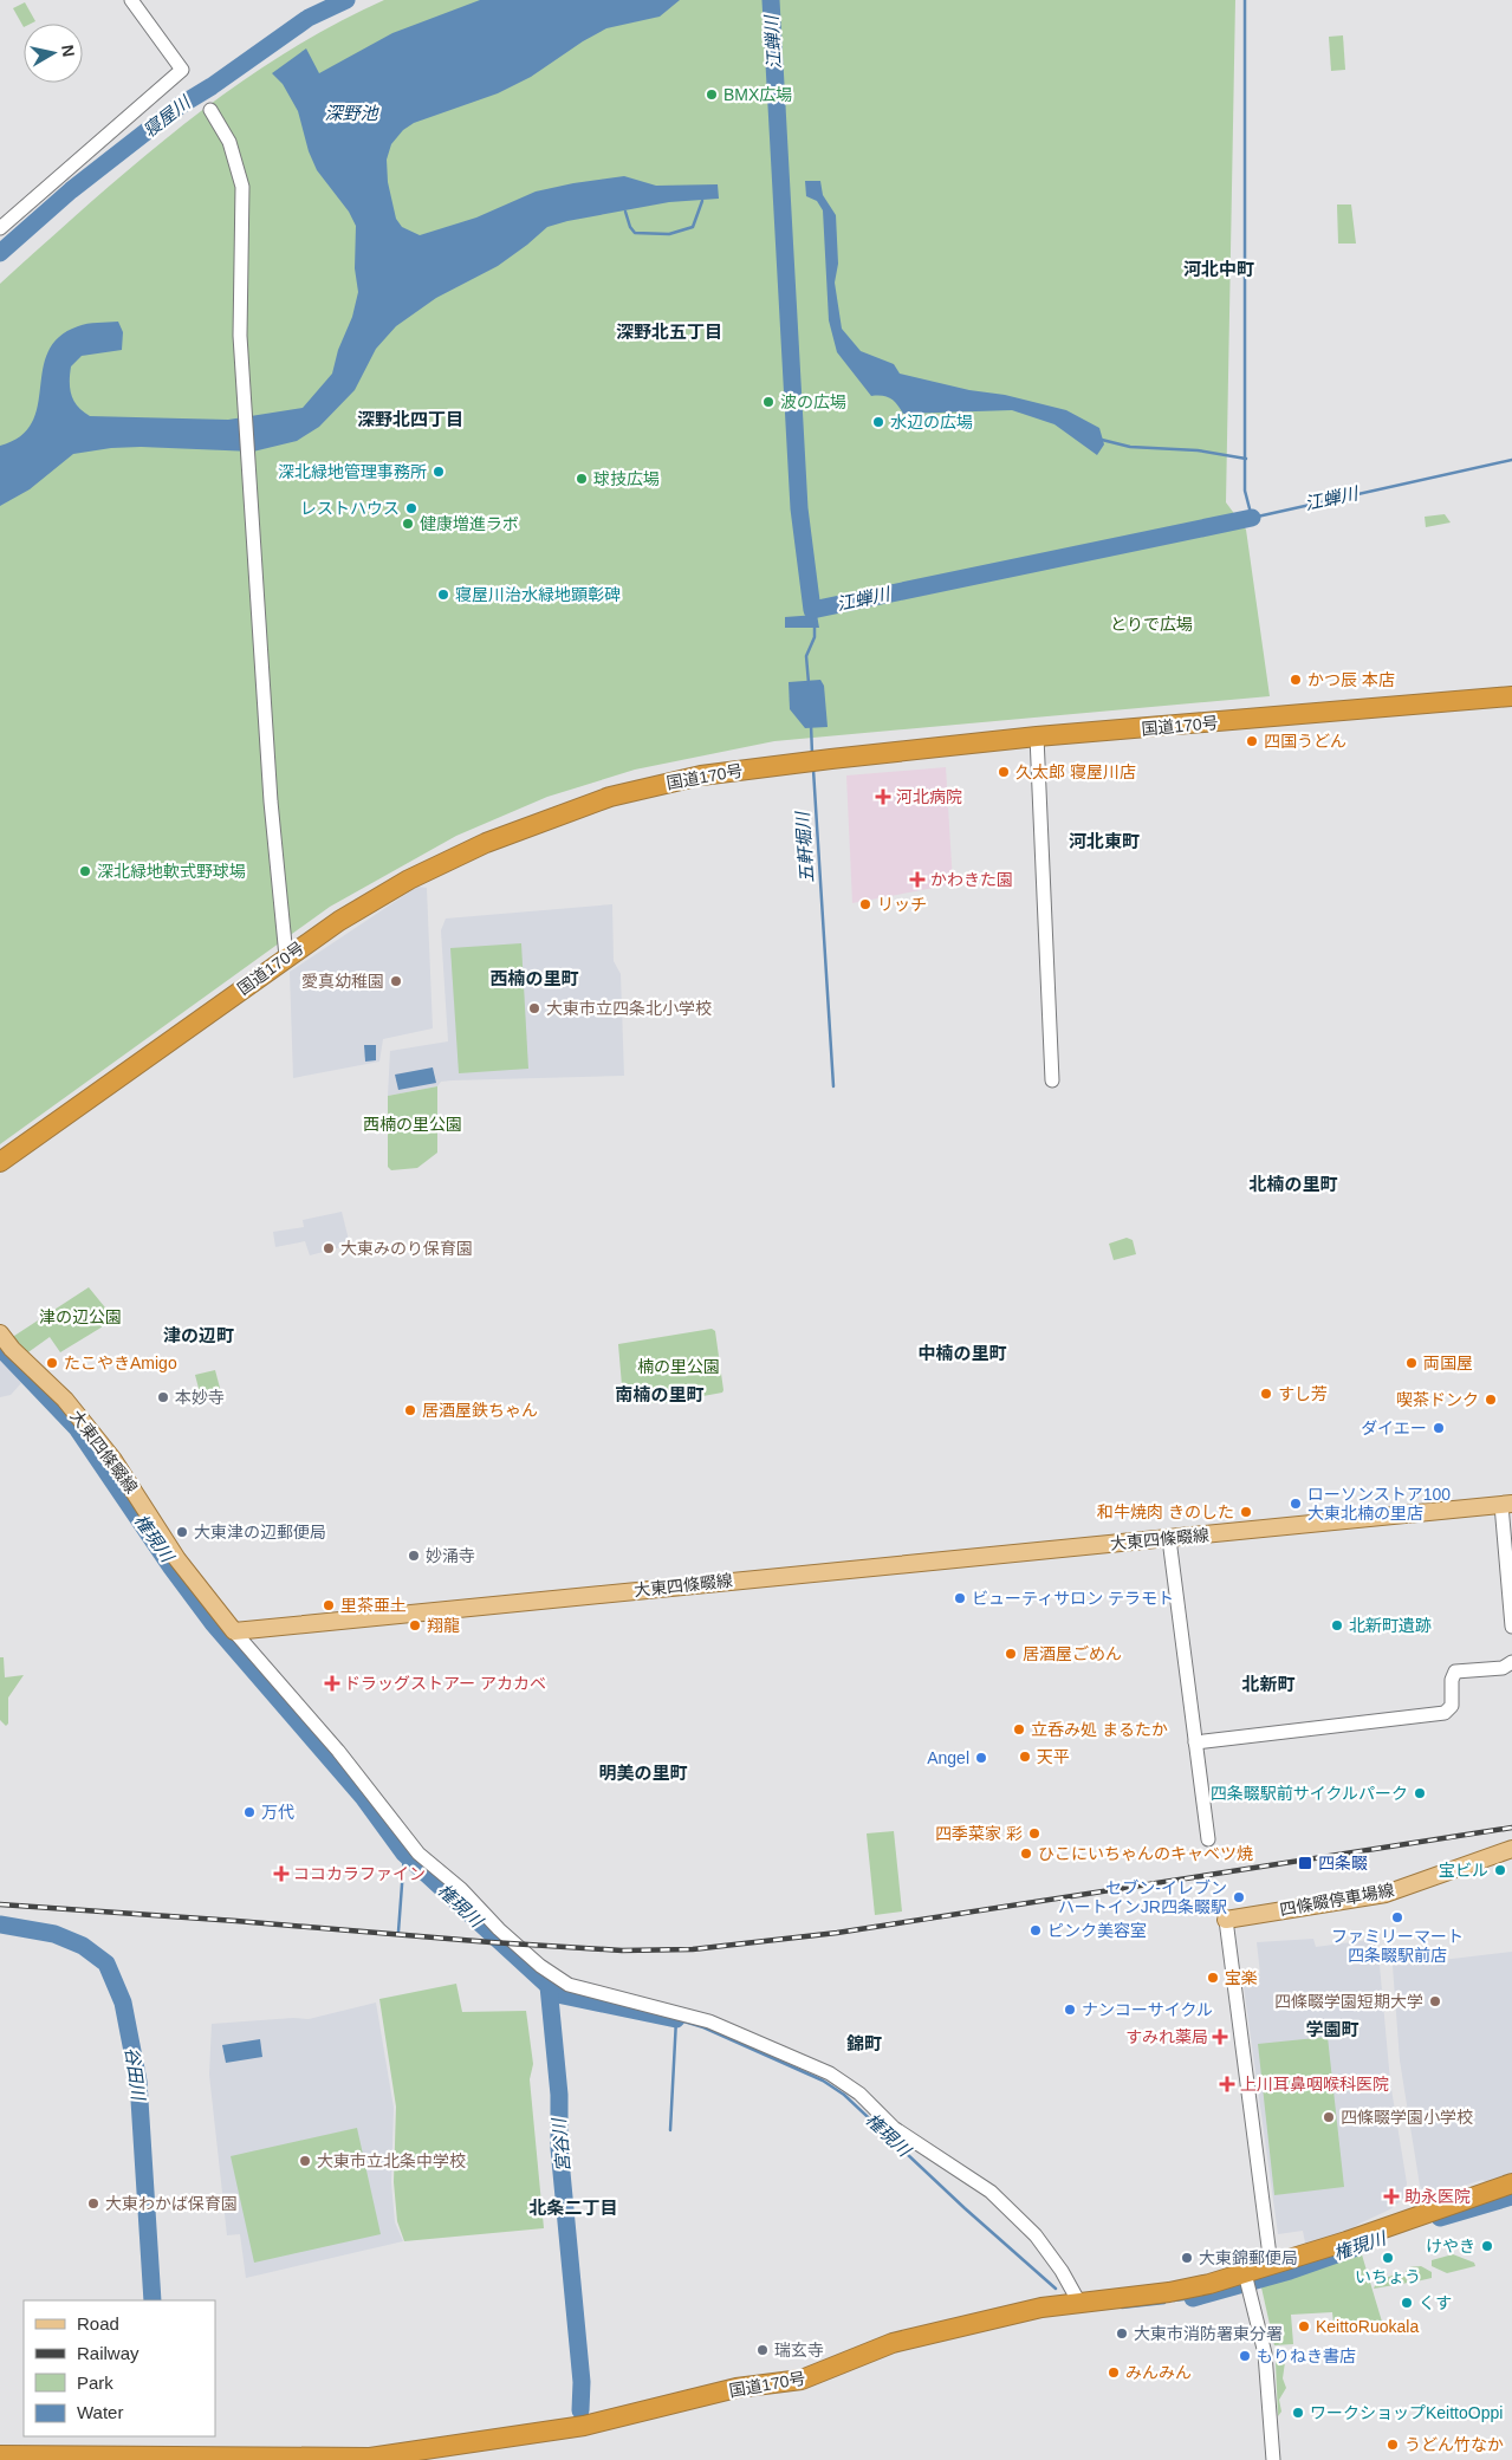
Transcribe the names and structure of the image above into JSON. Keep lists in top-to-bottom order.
{
  "streets": {
    "highway": ["国道170号"],
    "main road": ["大東四條畷線", "四條畷停車場線"]
  },
  "districts": [
    "河北中町",
    "深野北五丁目",
    "深野北四丁目",
    "河北東町",
    "西楠の里町",
    "北楠の里町",
    "津の辺町",
    "中楠の里町",
    "南楠の里町",
    "北新町",
    "明美の里町",
    "学園町",
    "錦町",
    "北条二丁目"
  ],
  "water": [
    "江蝉川",
    "深野池",
    "寝屋川",
    "五軒堀川",
    "権現川",
    "谷田川",
    "宮谷川"
  ],
  "parks": [
    "とりで広場",
    "西楠の里公園",
    "津の辺公園",
    "楠の里公園"
  ],
  "places": {
    "other": [
      "BMX広場",
      "波の広場",
      "水辺の広場",
      "深北緑地管理事務所",
      "球技広場",
      "レストハウス",
      "健康増進ラボ",
      "寝屋川治水緑地顕彰碑",
      "かつ辰 本店",
      "四国うどん",
      "久太郎 寝屋川店",
      "深北緑地軟式野球場",
      "リッチ",
      "愛真幼稚園",
      "大東市立四条北小学校",
      "大東みのり保育園",
      "たこやきAmigo",
      "両国屋",
      "すし芳",
      "本妙寺",
      "喫茶ドンク",
      "居酒屋鉄ちゃん",
      "ダイエー",
      "ローソンストア100 大東北楠の里店",
      "和牛焼肉 きのした",
      "大東津の辺郵便局",
      "妙涌寺",
      "ビューティサロン テラモト",
      "里茶亜土",
      "翔龍",
      "北新町遺跡",
      "居酒屋ごめん",
      "立呑み処 まるたか",
      "天平",
      "Angel",
      "四条畷駅前サイクルパーク",
      "万代",
      "四季菜家 彩",
      "ひこにいちゃんのキャベツ焼",
      "宝ビル",
      "セブン-イレブン ハートインJR四条畷駅",
      "ファミリーマート 四条畷駅前店",
      "ピンク美容室",
      "宝楽",
      "四條畷学園短期大学",
      "ナンコーサイクル",
      "四條畷学園小学校",
      "大東市立北条中学校",
      "大東わかば保育園",
      "けやき",
      "大東錦郵便局",
      "いちょう",
      "くす",
      "KeittoRuokala",
      "大東市消防署東分署",
      "瑞玄寺",
      "もりねき書店",
      "みんみん",
      "ワークショップKeittoOppi",
      "うどん竹なか"
    ],
    "health": [
      "河北病院",
      "かわきた園",
      "ドラッグストアー アカカベ",
      "ココカラファイン",
      "すみれ薬局",
      "上川耳鼻咽喉科医院",
      "助永医院"
    ],
    "transit": ["四条畷"]
  },
  "legend": [
    "Road",
    "Railway",
    "Park",
    "Water"
  ],
  "north": "right"
}
